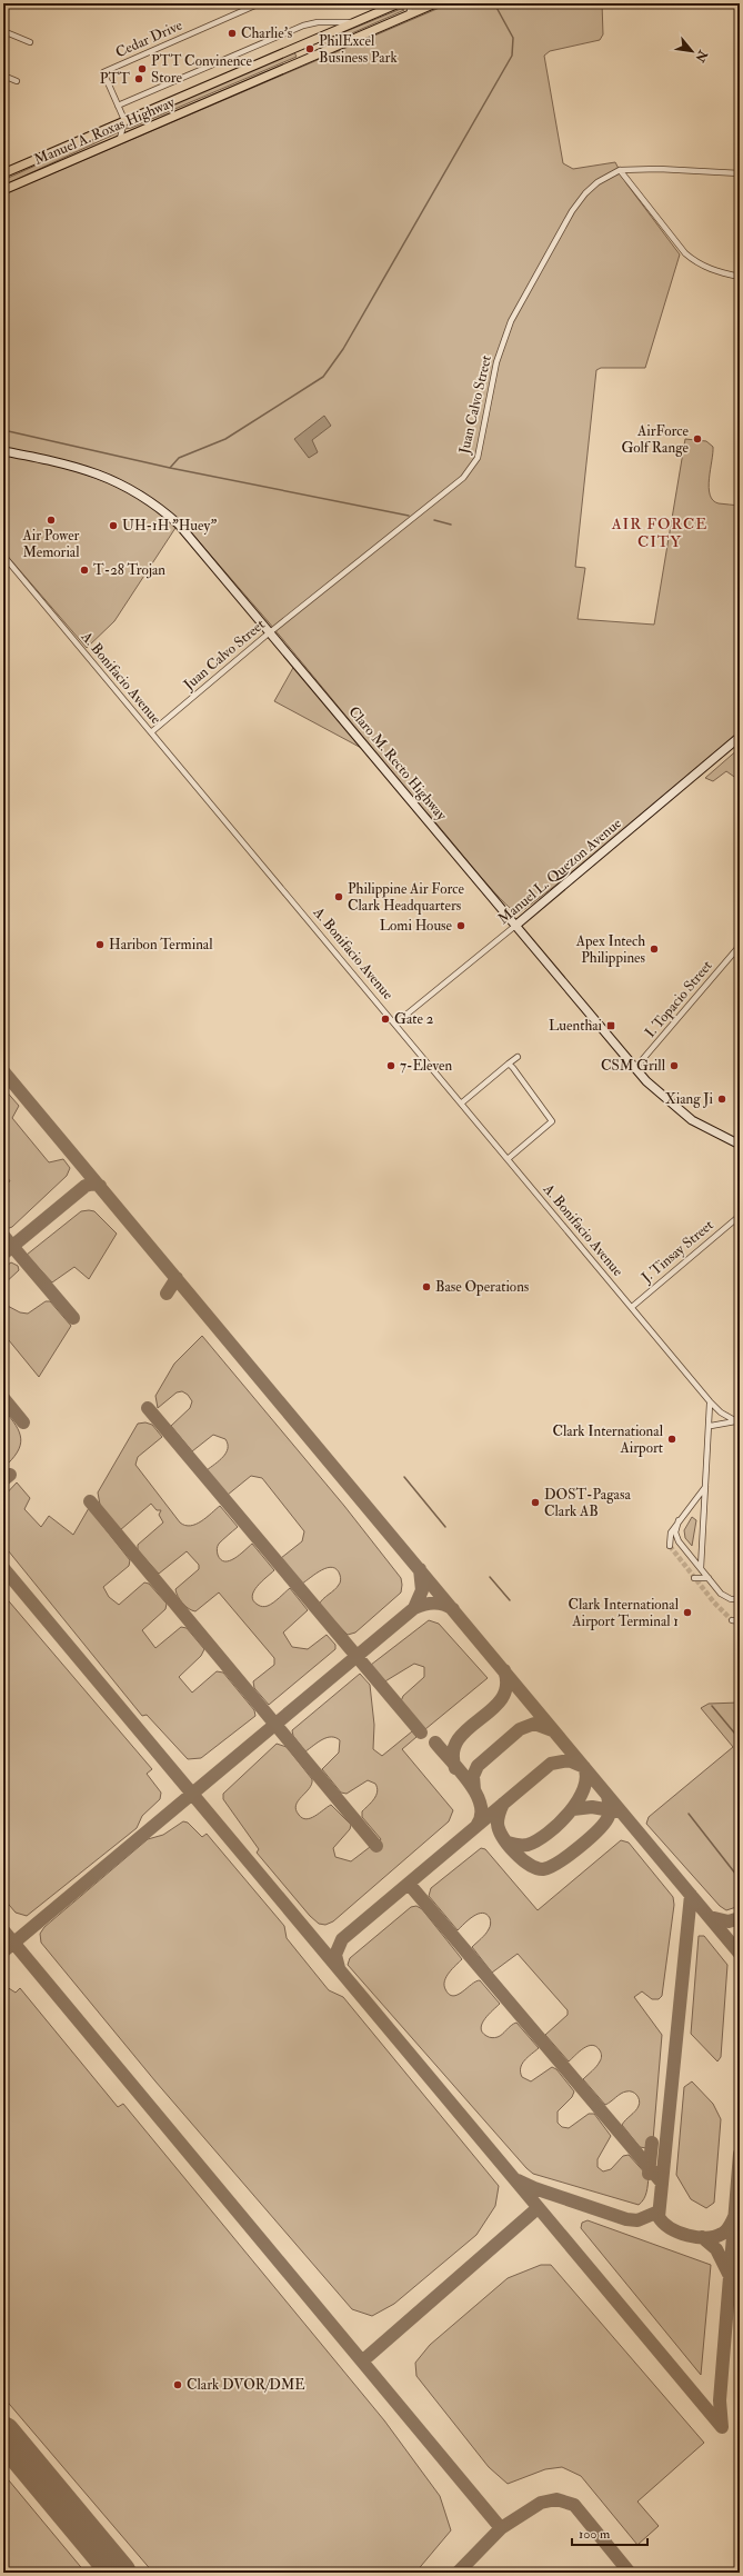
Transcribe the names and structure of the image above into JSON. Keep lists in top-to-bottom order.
{
  "streets": {
    "main road": ["Manuel A. Roxas Highway", "Claro M. Recto Highway", "Manuel L. Quezon Avenue"],
    "street": [
      "Cedar Drive",
      "Juan Calvo Street",
      "A. Bonifacio Avenue",
      "I. Topacio Street",
      "J. Tinsay Street"
    ]
  },
  "crossings": [
    ["Juan Calvo Street", "A. Bonifacio Avenue"],
    ["Juan Calvo Street", "Claro M. Recto Highway"],
    ["A. Bonifacio Avenue", "Manuel L. Quezon Avenue"],
    ["A. Bonifacio Avenue", "J. Tinsay Street"],
    ["Claro M. Recto Highway", "Manuel L. Quezon Avenue"],
    ["Claro M. Recto Highway", "I. Topacio Street"]
  ],
  "districts": ["AIR FORCE CITY"],
  "places": {
    "other": [
      "Charlie's",
      "PhilExcel Business Park",
      "PTT Convinence Store",
      "PTT",
      "AirForce Golf Range",
      "Air Power Memorial",
      "UH-1H \"Huey\"",
      "T-28 Trojan",
      "Philippine Air Force Clark Headquarters",
      "Lomi House",
      "Haribon Terminal",
      "Apex Intech Philippines",
      "Gate 2",
      "7-Eleven",
      "CSM Grill",
      "Xiang Ji",
      "Base Operations",
      "Clark International Airport",
      "DOST-Pagasa Clark AB",
      "Clark International Airport Terminal 1",
      "Clark DVOR/DME"
    ],
    "transit": ["Luenthai"]
  },
  "scale_bar": "100 m",
  "north": "bottom right"
}
